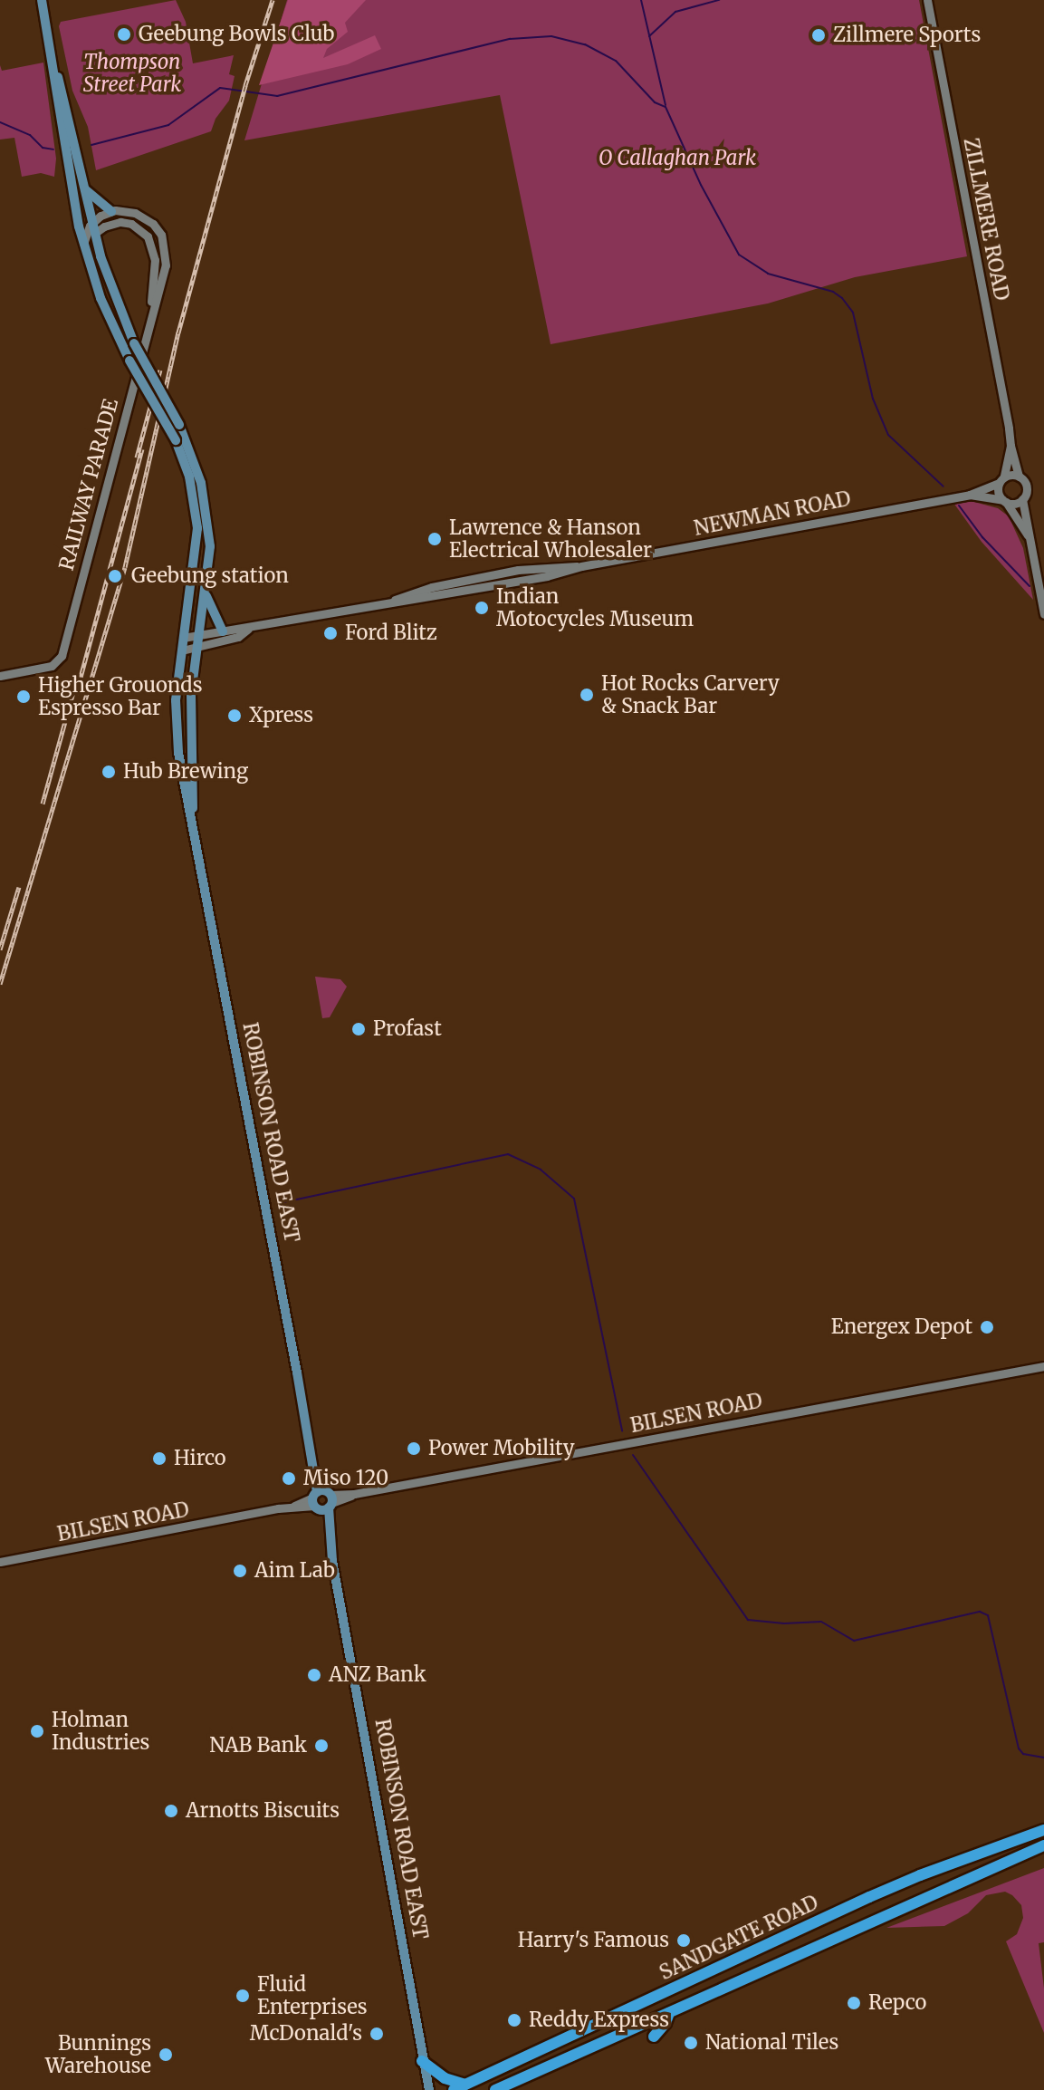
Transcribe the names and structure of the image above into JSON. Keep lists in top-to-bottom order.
{
  "streets": {
    "highway": ["SANDGATE ROAD"],
    "main road": [
      "ZILLMERE ROAD",
      "RAILWAY PARADE",
      "NEWMAN ROAD",
      "ROBINSON ROAD EAST",
      "BILSEN ROAD"
    ]
  },
  "crossings": [
    ["ZILLMERE ROAD", "NEWMAN ROAD"],
    ["RAILWAY PARADE", "ROBINSON ROAD EAST"],
    ["NEWMAN ROAD", "ROBINSON ROAD EAST"],
    ["ROBINSON ROAD EAST", "BILSEN ROAD"]
  ],
  "parks": ["Thompson Street Park", "O Callaghan Park"],
  "places": [
    "Geebung Bowls Club",
    "Zillmere Sports",
    "Lawrence & Hanson Electrical Wholesaler",
    "Geebung station",
    "Indian Motocycles Museum",
    "Ford Blitz",
    "Hot Rocks Carvery & Snack Bar",
    "Higher Grouonds Espresso Bar",
    "Xpress",
    "Hub Brewing",
    "Profast",
    "Energex Depot",
    "Power Mobility",
    "Hirco",
    "Miso 120",
    "Aim Lab",
    "ANZ Bank",
    "Holman Industries",
    "NAB Bank",
    "Arnotts Biscuits",
    "Harry's Famous",
    "Fluid Enterprises",
    "Repco",
    "Reddy Express",
    "McDonald's",
    "National Tiles",
    "Bunnings Warehouse"
  ]
}
